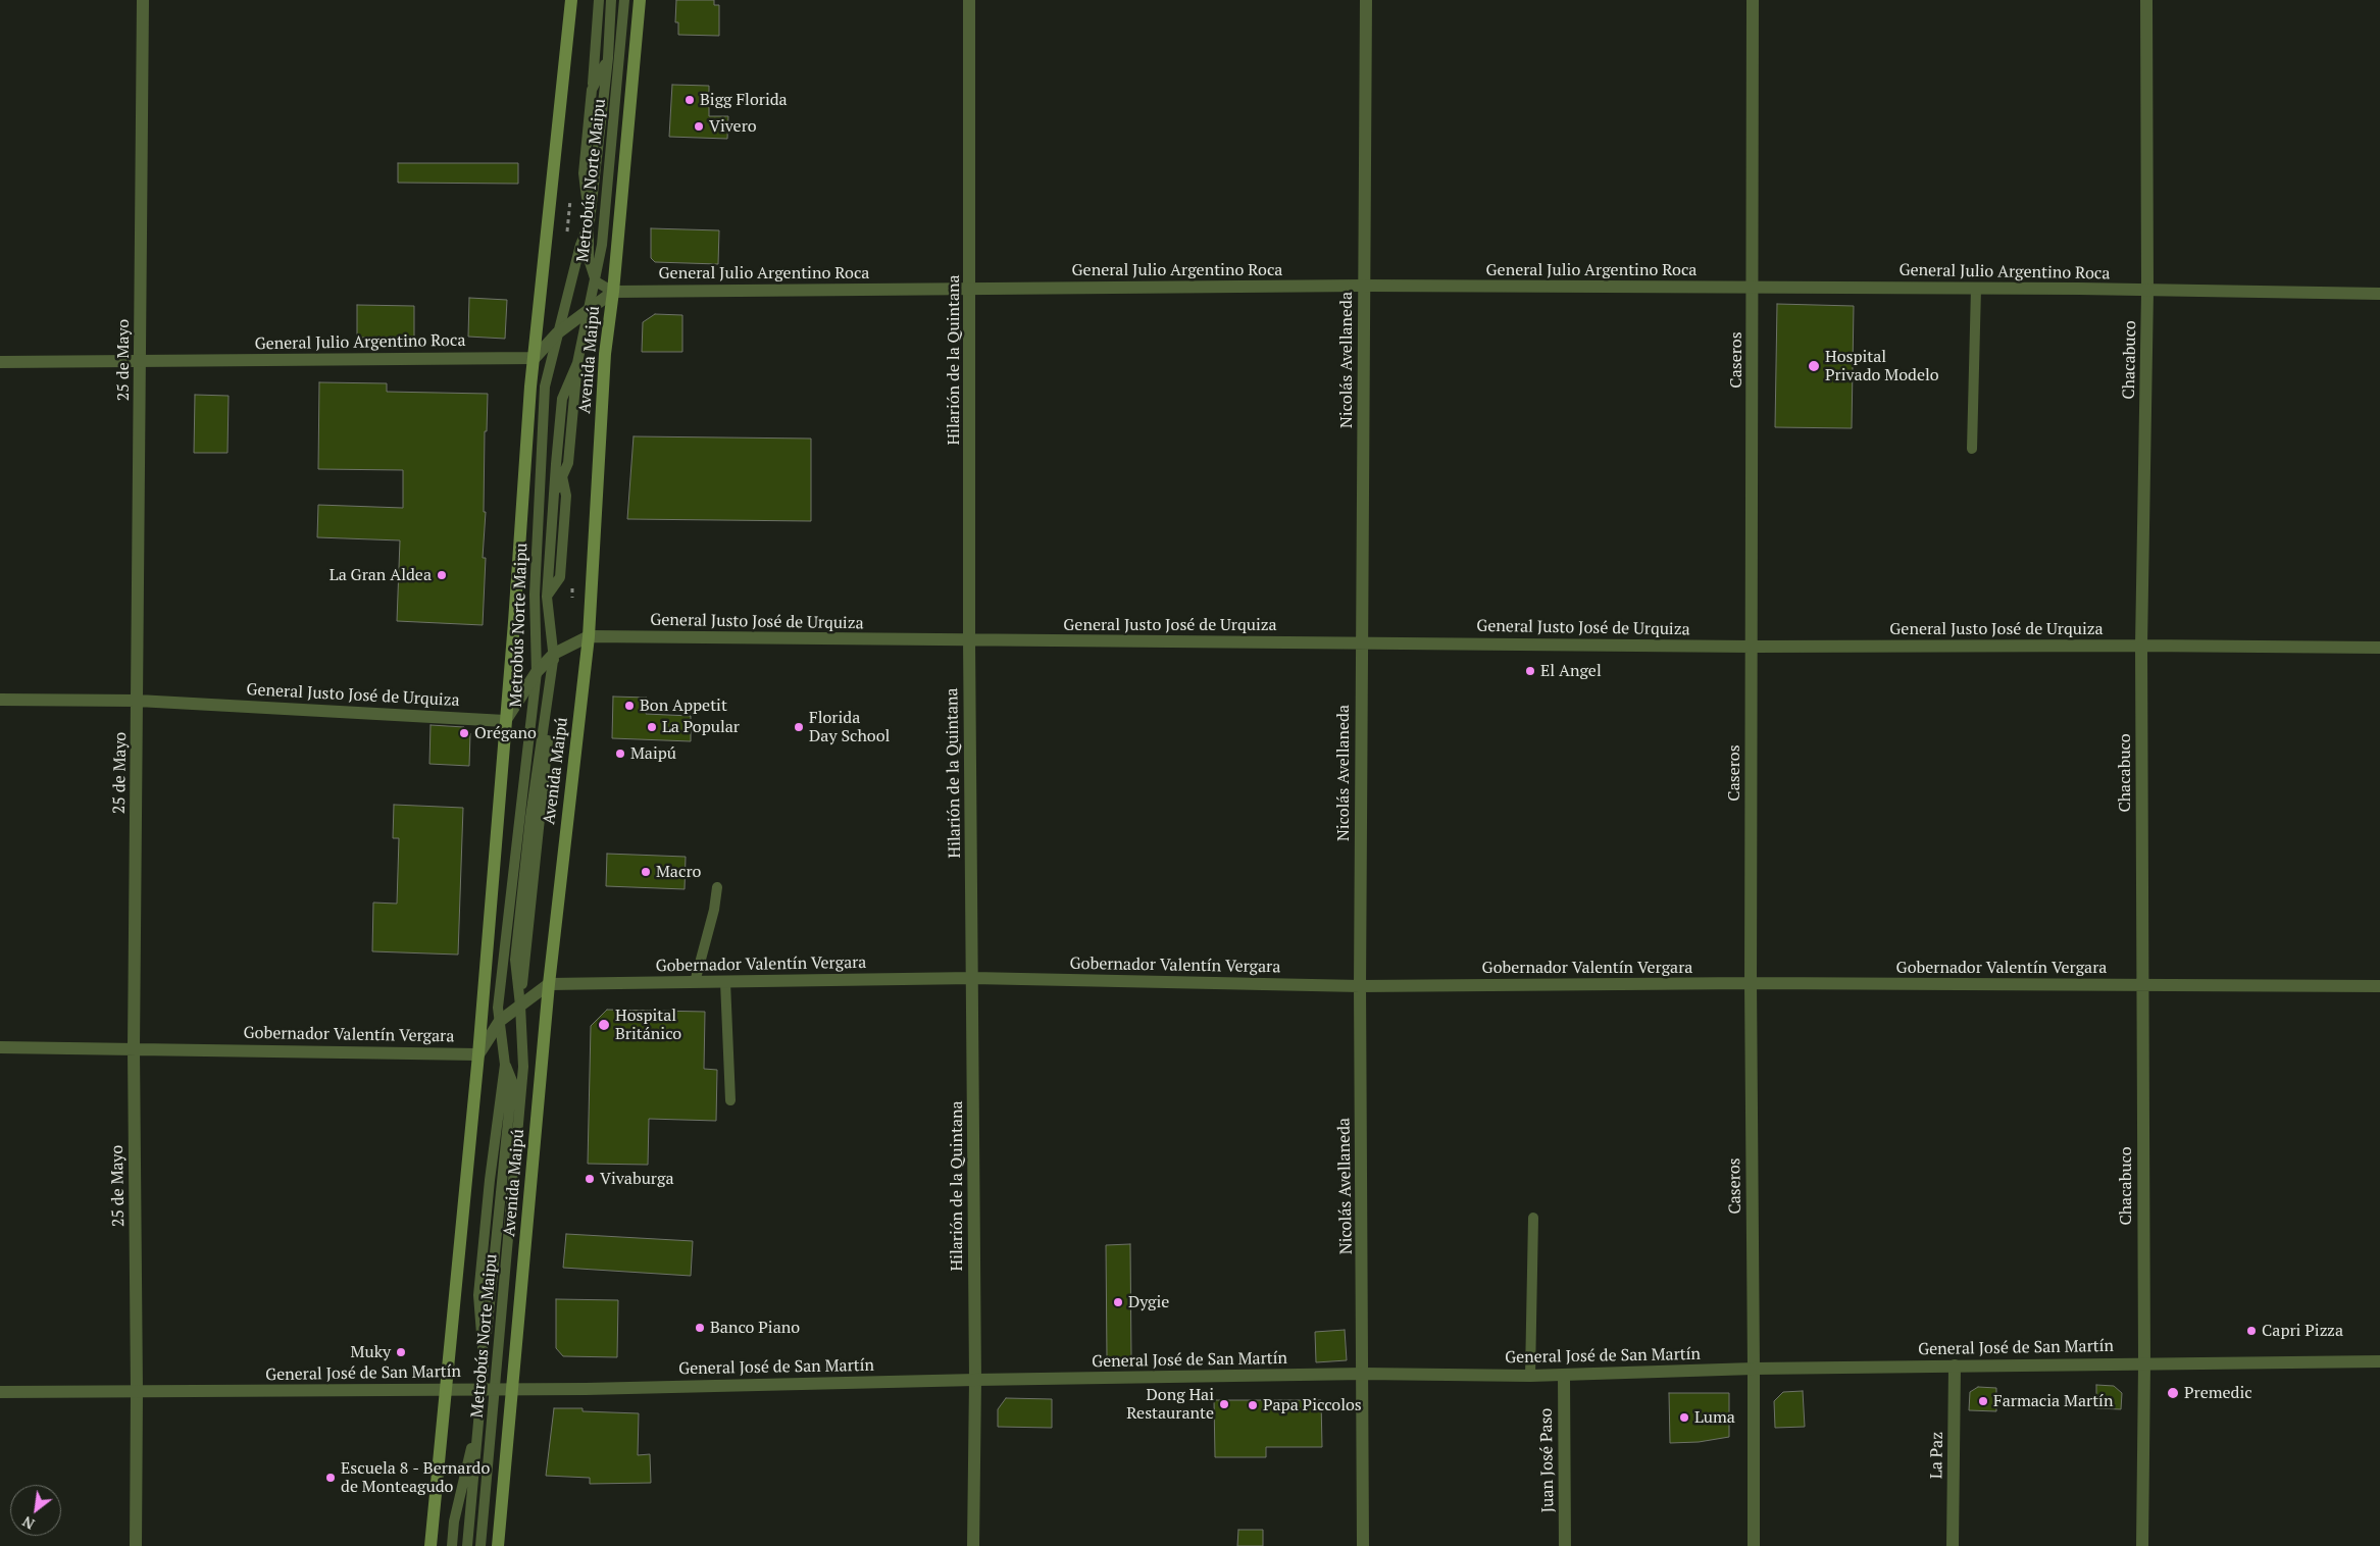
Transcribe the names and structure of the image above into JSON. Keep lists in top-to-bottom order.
{
  "streets": {
    "main road": ["Avenida Maipú"],
    "street": [
      "General Julio Argentino Roca",
      "25 de Mayo",
      "Hilarión de la Quintana",
      "Nicolás Avellaneda",
      "Caseros",
      "Chacabuco",
      "General Justo José de Urquiza",
      "Gobernador Valentín Vergara",
      "General José de San Martín",
      "La Paz",
      "Juan José Paso"
    ],
    "lane": ["Metrobús Norte Maipu"]
  },
  "crossings": [
    ["Metrobús Norte Maipu", "General Justo José de Urquiza"],
    ["Metrobús Norte Maipu", "General José de San Martín"],
    ["General Julio Argentino Roca", "25 de Mayo"],
    ["General Julio Argentino Roca", "Avenida Maipú"],
    ["General Julio Argentino Roca", "Hilarión de la Quintana"],
    ["General Julio Argentino Roca", "Nicolás Avellaneda"],
    ["General Julio Argentino Roca", "Caseros"],
    ["General Julio Argentino Roca", "Chacabuco"],
    ["25 de Mayo", "General Justo José de Urquiza"],
    ["25 de Mayo", "Gobernador Valentín Vergara"],
    ["25 de Mayo", "General José de San Martín"],
    ["Avenida Maipú", "General Justo José de Urquiza"],
    ["Avenida Maipú", "Gobernador Valentín Vergara"],
    ["Avenida Maipú", "General José de San Martín"],
    ["Hilarión de la Quintana", "General Justo José de Urquiza"],
    ["Hilarión de la Quintana", "Gobernador Valentín Vergara"],
    ["Hilarión de la Quintana", "General José de San Martín"],
    ["Nicolás Avellaneda", "General Justo José de Urquiza"],
    ["Nicolás Avellaneda", "Gobernador Valentín Vergara"],
    ["Nicolás Avellaneda", "General José de San Martín"],
    ["Caseros", "General Justo José de Urquiza"],
    ["Caseros", "Gobernador Valentín Vergara"],
    ["Caseros", "General José de San Martín"],
    ["Chacabuco", "General Justo José de Urquiza"],
    ["Chacabuco", "Gobernador Valentín Vergara"],
    ["Chacabuco", "General José de San Martín"],
    ["General José de San Martín", "La Paz"],
    ["General José de San Martín", "Juan José Paso"]
  ],
  "places": [
    "Bigg Florida",
    "Vivero",
    "Hospital Privado Modelo",
    "La Gran Aldea",
    "El Angel",
    "Bon Appetit",
    "La Popular",
    "Florida Day School",
    "Orégano",
    "Maipú",
    "Macro",
    "Hospital Británico",
    "Vivaburga",
    "Dygie",
    "Banco Piano",
    "Capri Pizza",
    "Muky",
    "Premedic",
    "Farmacia Martín",
    "Dong Hai Restaurante",
    "Papa Piccolos",
    "Luma",
    "Escuela 8 - Bernardo de Monteagudo"
  ],
  "north": "bottom left"
}
